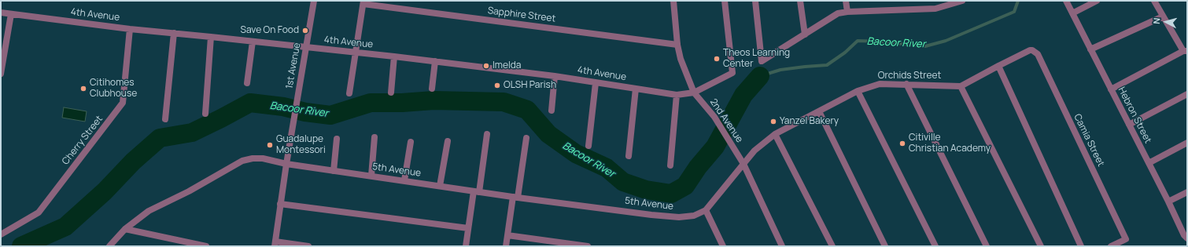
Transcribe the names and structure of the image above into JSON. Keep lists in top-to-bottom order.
{
  "streets": {
    "street": [
      "4th Avenue",
      "Sapphire Street",
      "1st Avenue",
      "Orchids Street",
      "Hebron Street",
      "2nd Avenue",
      "Cherry Street",
      "Camia Street",
      "5th Avenue"
    ]
  },
  "crossings": [
    ["4th Avenue", "1st Avenue"],
    ["4th Avenue", "2nd Avenue"],
    ["4th Avenue", "Cherry Street"],
    ["Sapphire Street", "2nd Avenue"],
    ["1st Avenue", "5th Avenue"],
    ["Orchids Street", "2nd Avenue"],
    ["Orchids Street", "5th Avenue"]
  ],
  "water": ["Bacoor River"],
  "places": [
    "Save On Food",
    "Theos Learning Center",
    "Imelda",
    "OLSH Parish",
    "Citihomes Clubhouse",
    "Yanzel Bakery",
    "Citiville Christian Academy",
    "Guadalupe Montessori"
  ],
  "north": "left"
}
